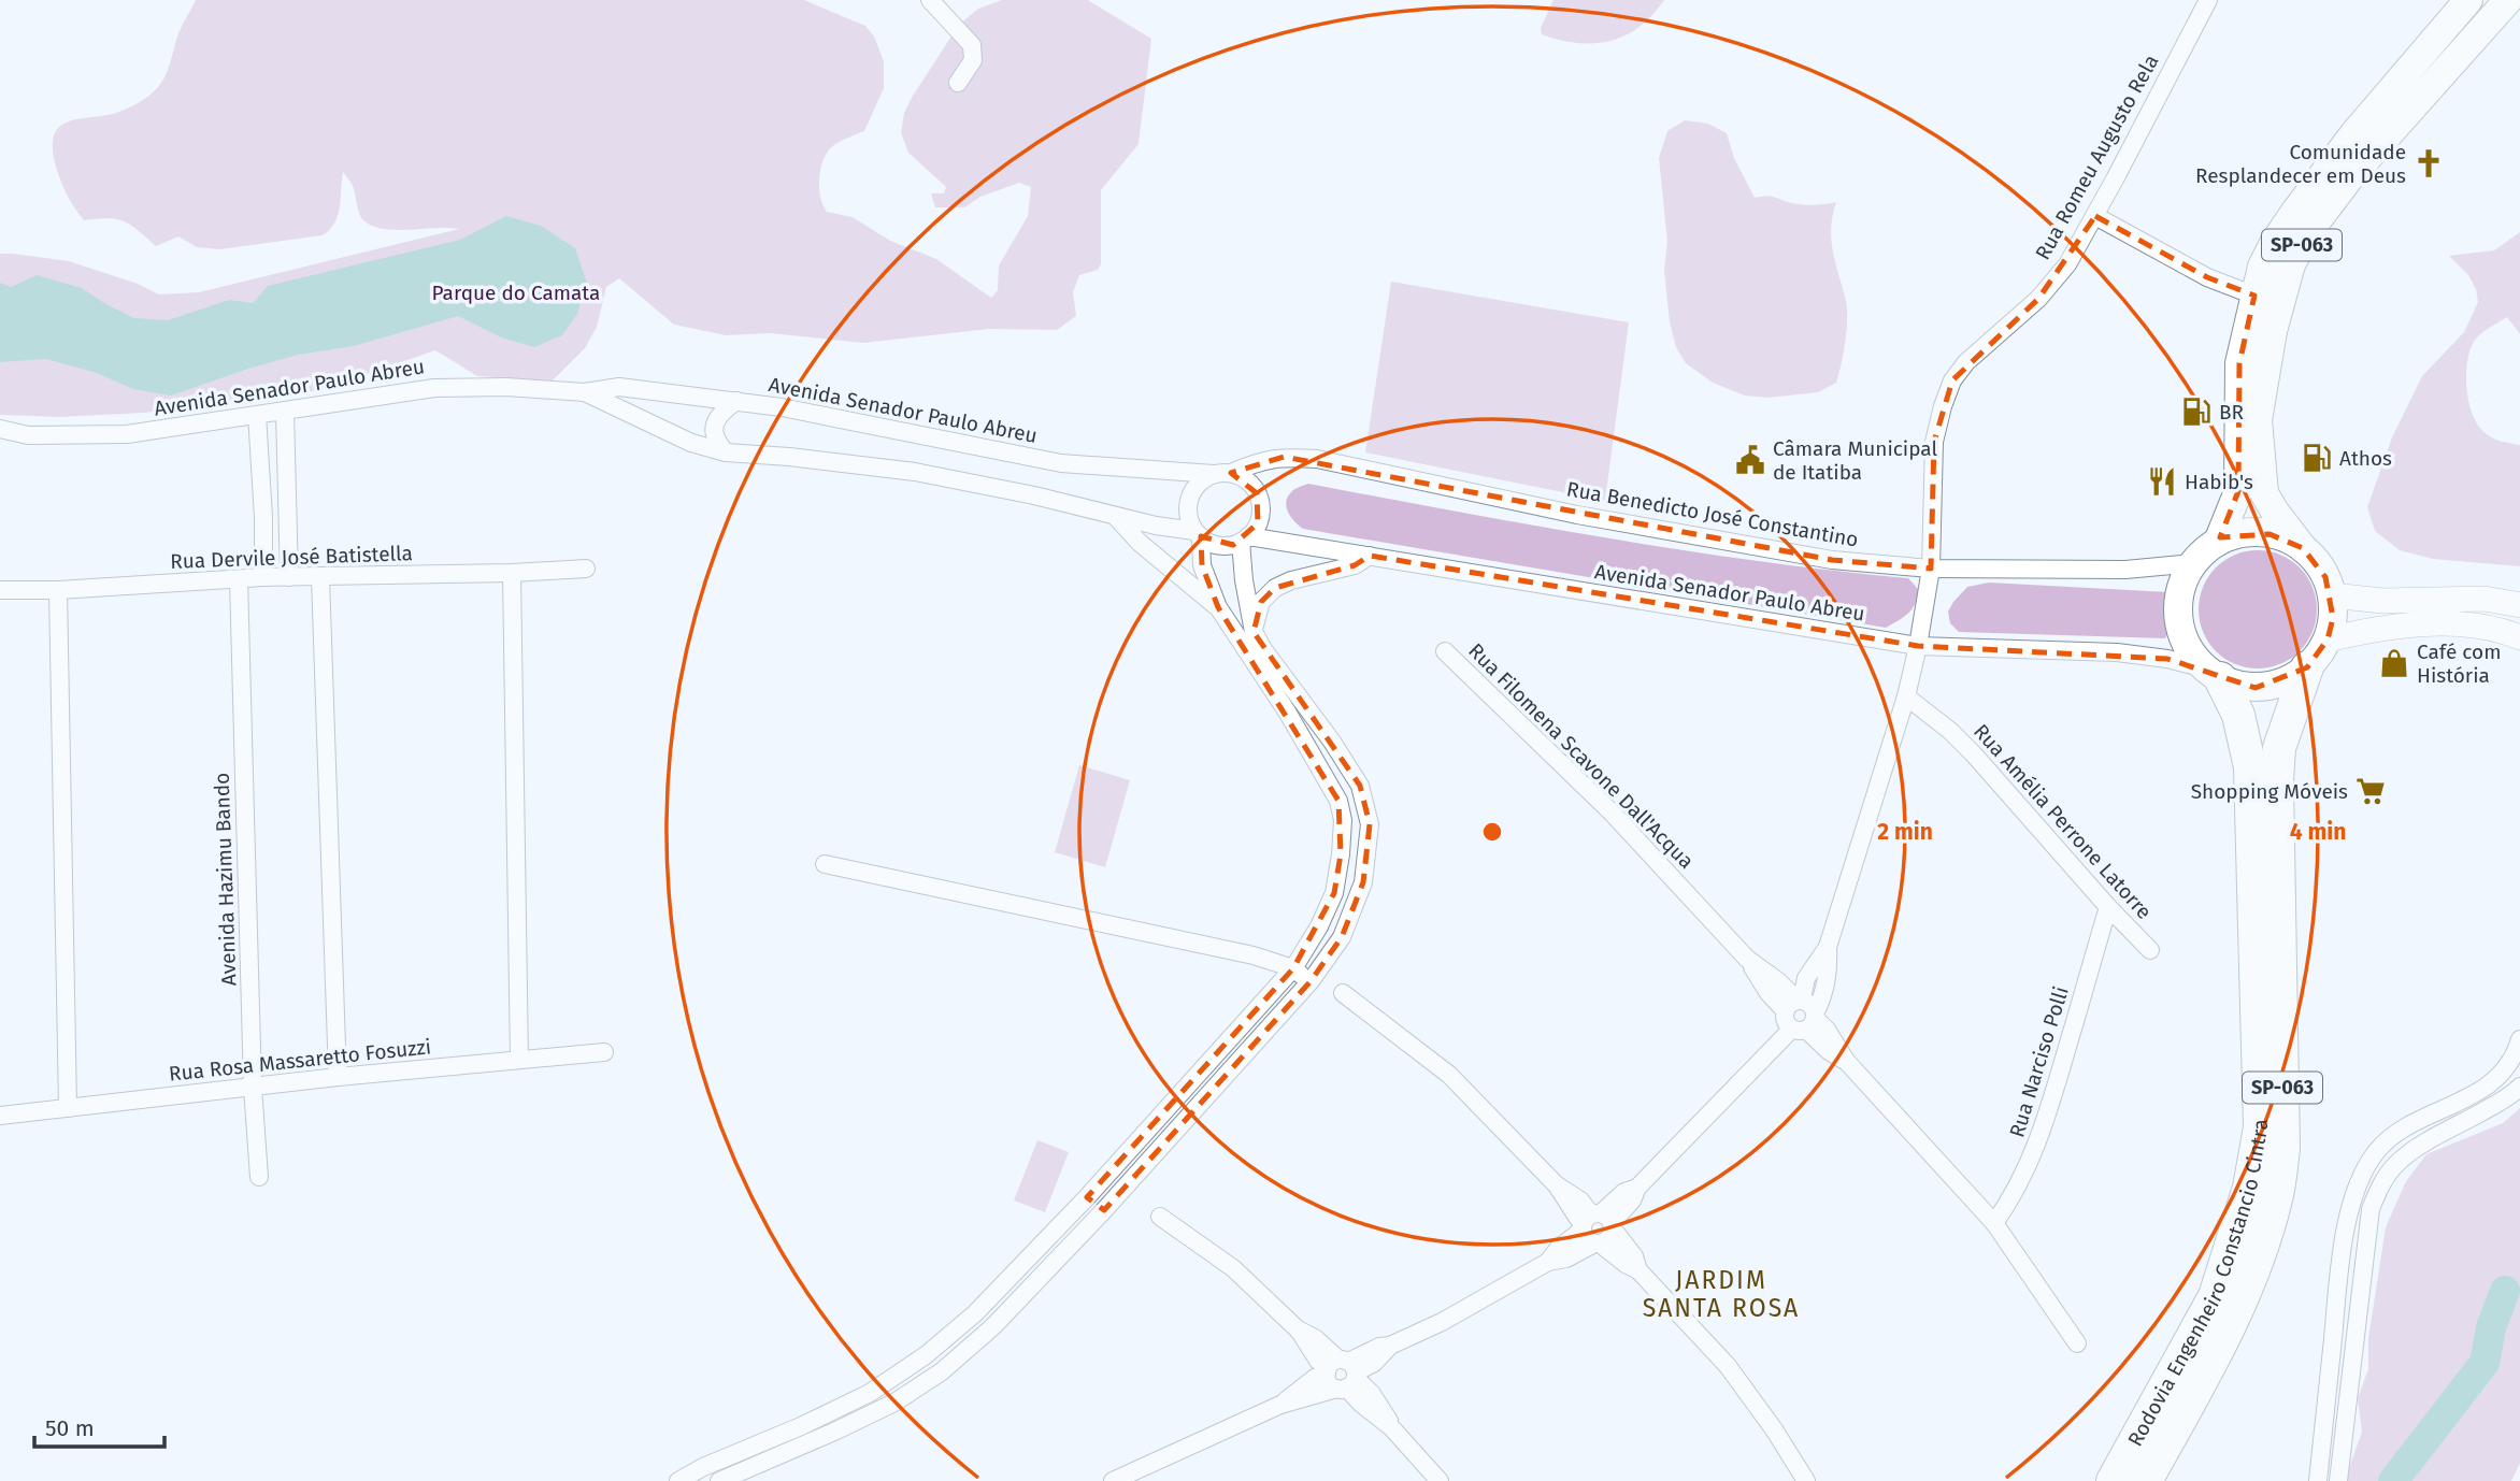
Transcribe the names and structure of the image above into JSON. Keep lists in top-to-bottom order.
{
  "streets": {
    "highway": ["SP-063", "Rodovia Engenheiro Constancio Cintra"],
    "street": [
      "Rua Romeu Augusto Rela",
      "Avenida Senador Paulo Abreu",
      "Rua Benedicto José Constantino",
      "Rua Dervile José Batistella",
      "Rua Filomena Scavone Dall'Acqua",
      "Rua Amélia Perrone Latorre",
      "Avenida Hazimu Bando",
      "Rua Rosa Massaretto Fosuzzi",
      "Rua Narciso Polli"
    ]
  },
  "crossings": [
    ["Rua Romeu Augusto Rela", "Avenida Senador Paulo Abreu"],
    ["Rua Romeu Augusto Rela", "Rua Benedicto José Constantino"],
    ["Rua Romeu Augusto Rela", "Rua Amélia Perrone Latorre"],
    ["SP-063", "Avenida Senador Paulo Abreu"],
    ["SP-063", "Rua Benedicto José Constantino"],
    ["SP-063", "Rodovia Engenheiro Constancio Cintra"],
    ["Avenida Senador Paulo Abreu", "Rua Benedicto José Constantino"],
    ["Avenida Senador Paulo Abreu", "Rodovia Engenheiro Constancio Cintra"],
    ["Rua Benedicto José Constantino", "Rodovia Engenheiro Constancio Cintra"],
    ["Rua Dervile José Batistella", "Avenida Hazimu Bando"],
    ["Rua Amélia Perrone Latorre", "Rua Narciso Polli"],
    ["Avenida Hazimu Bando", "Rua Rosa Massaretto Fosuzzi"]
  ],
  "districts": ["JARDIM SANTA ROSA"],
  "parks": ["Parque do Camata"],
  "places": {
    "church": ["Comunidade Resplandecer em Deus"],
    "fuel station": ["BR", "Athos"],
    "public building": ["Câmara Municipal de Itatiba"],
    "restaurant": ["Habib's"],
    "shop": ["Café com História"],
    "supermarket": ["Shopping Móveis"]
  },
  "scale_bar": "50 m",
  "rings": ["2 min", "4 min"]
}
